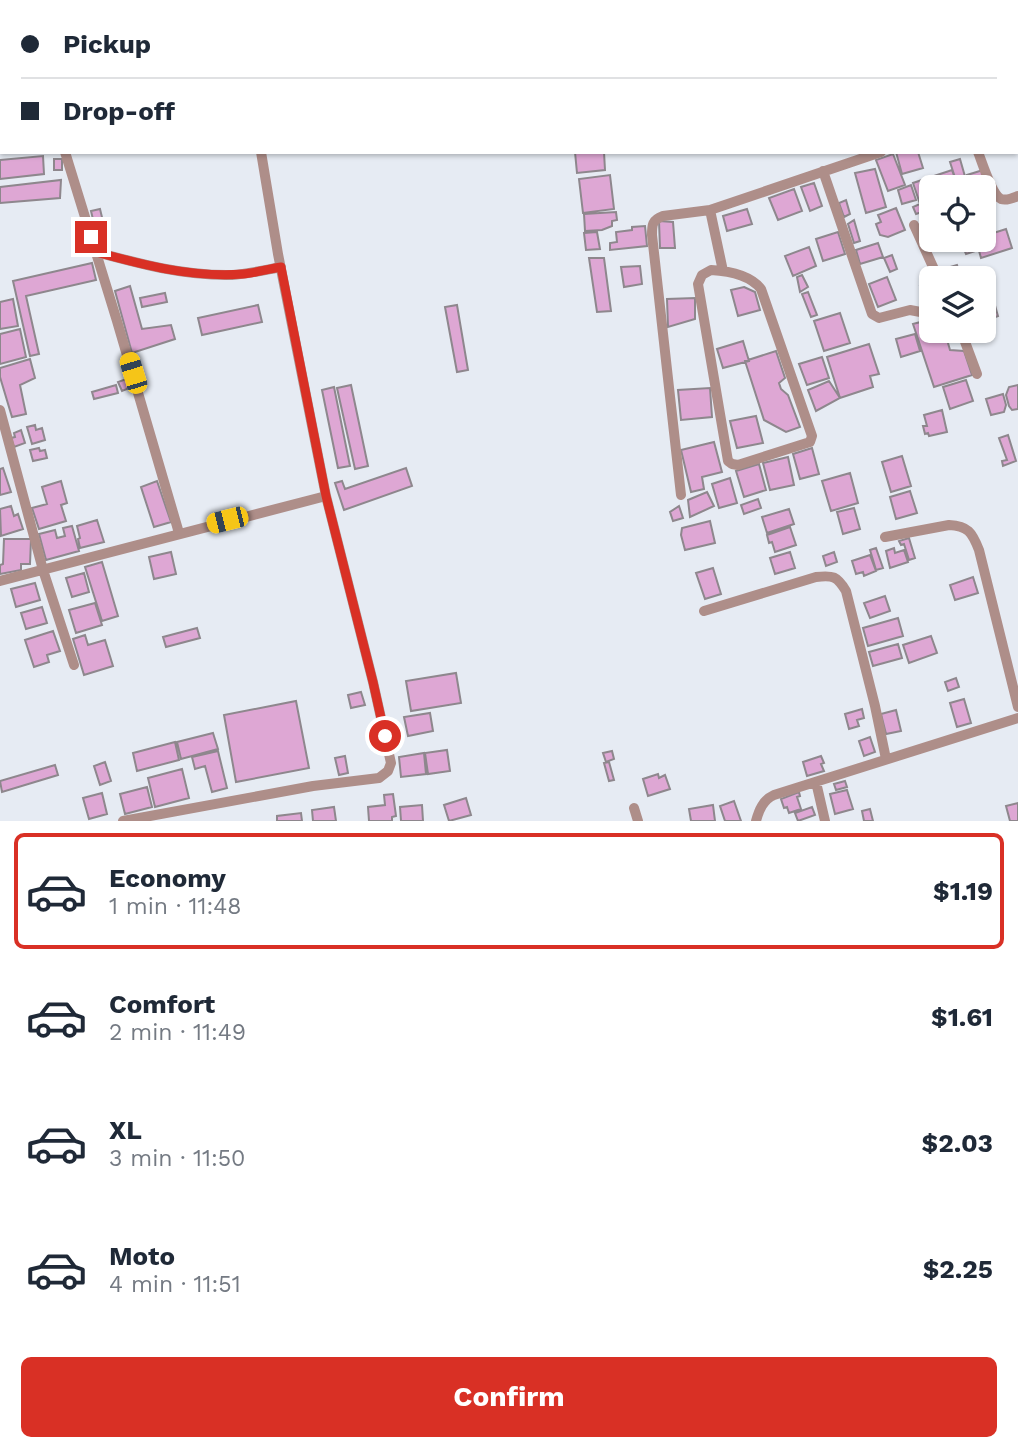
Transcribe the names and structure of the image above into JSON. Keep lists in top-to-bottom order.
{
  "page": {
    "banner": ["Pickup", "Drop-off"],
    "list": [
      {
        "name": "Economy",
        "note": "1 min · 11:48",
        "value": "$1.19"
      },
      {
        "name": "Comfort",
        "note": "2 min · 11:49",
        "value": "$1.61"
      },
      {
        "name": "XL",
        "note": "3 min · 11:50",
        "value": "$2.03"
      },
      {
        "name": "Moto",
        "note": "4 min · 11:51",
        "value": "$2.25"
      }
    ],
    "buttons": "Confirm"
  }
}
